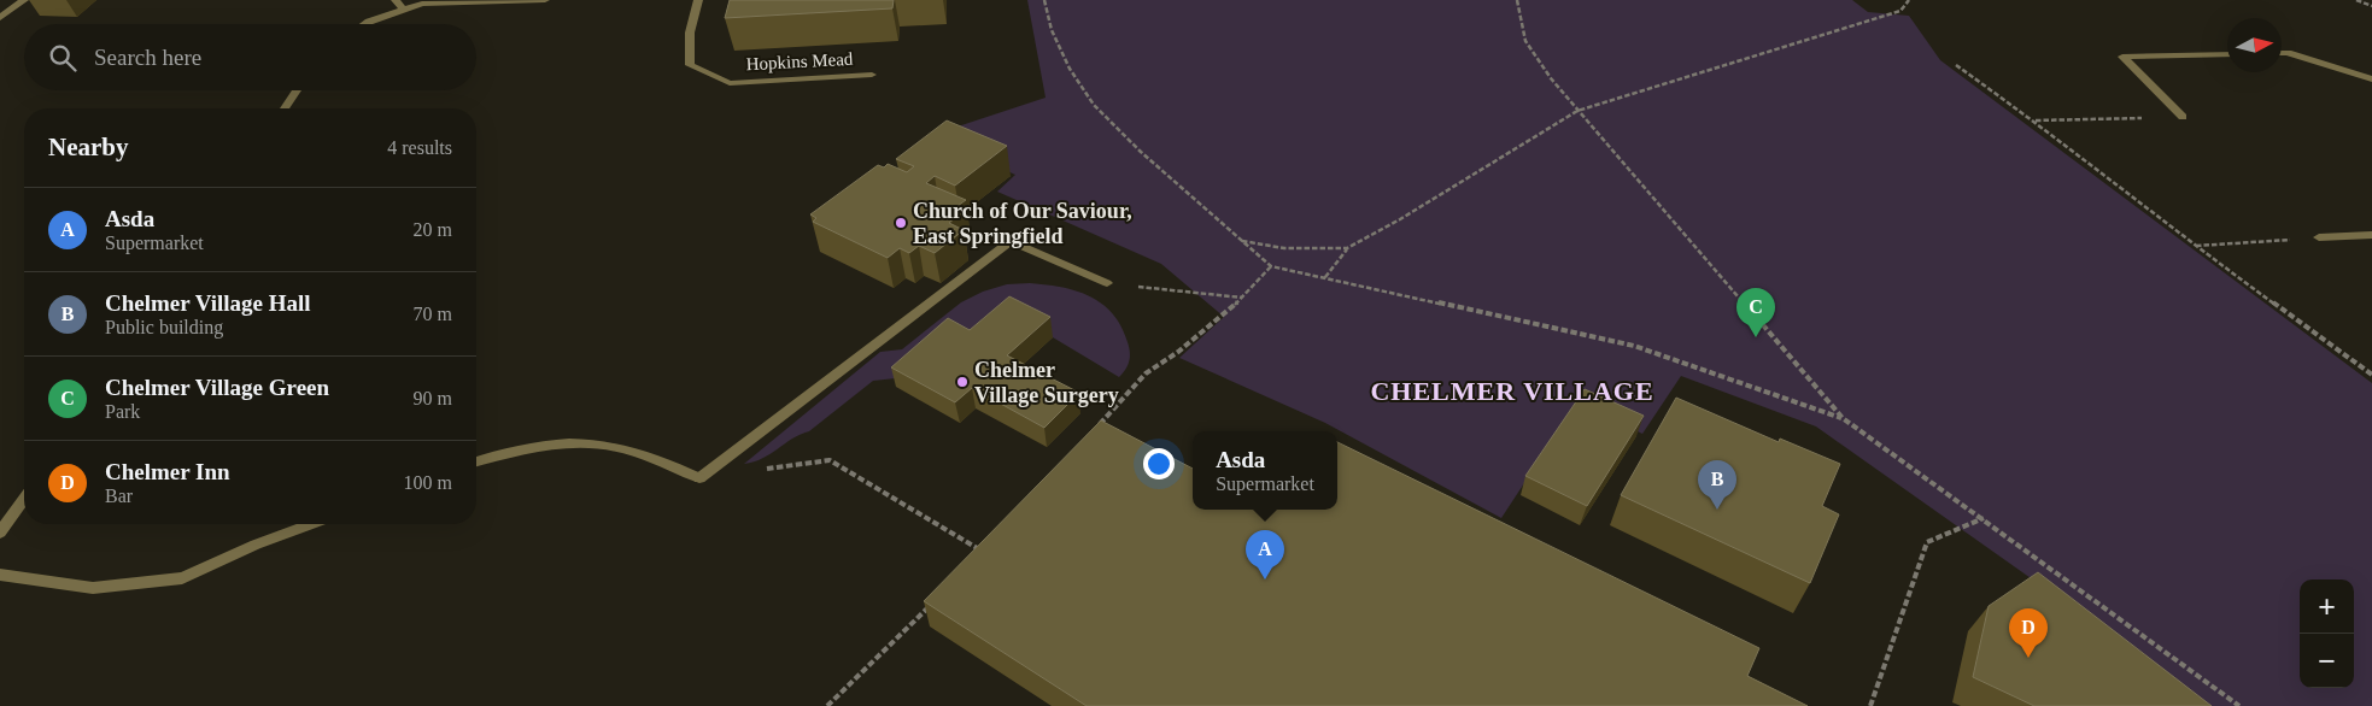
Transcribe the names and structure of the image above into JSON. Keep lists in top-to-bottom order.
{
  "streets": {
    "street": ["Hopkins Mead"]
  },
  "districts": ["CHELMER VILLAGE"],
  "places": ["Church of Our Saviour, East Springfield", "Chelmer Village Surgery"],
  "north": "right",
  "page": {
    "search": "Search here",
    "heading": ["Nearby", "4 results"],
    "list": [
      {
        "mark": "A",
        "name": "Asda",
        "note": "Supermarket",
        "value": "20 m"
      },
      {
        "mark": "B",
        "name": "Chelmer Village Hall",
        "note": "Public building",
        "value": "70 m"
      },
      {
        "mark": "C",
        "name": "Chelmer Village Green",
        "note": "Park",
        "value": "90 m"
      },
      {
        "mark": "D",
        "name": "Chelmer Inn",
        "note": "Bar",
        "value": "100 m"
      }
    ],
    "pins": [
      "C",
      "B",
      "A",
      "D"
    ],
    "popup": ["Asda", "Supermarket"],
    "map_buttons": ["+", "−"]
  }
}
